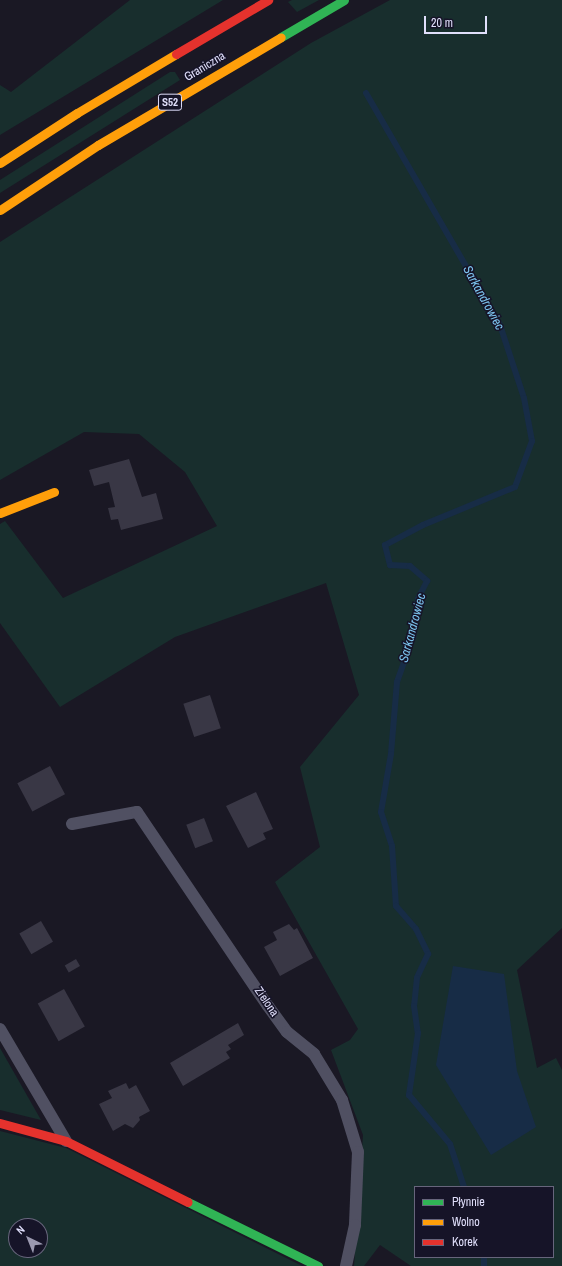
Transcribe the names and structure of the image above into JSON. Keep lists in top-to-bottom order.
{
  "streets": {
    "main road": ["Graniczna", "S52"],
    "lane": ["Zielona"]
  },
  "water": ["Sarkandrowiec"],
  "legend": ["Płynnie", "Wolno", "Korek"],
  "scale_bar": "20 m",
  "north": "top left"
}
